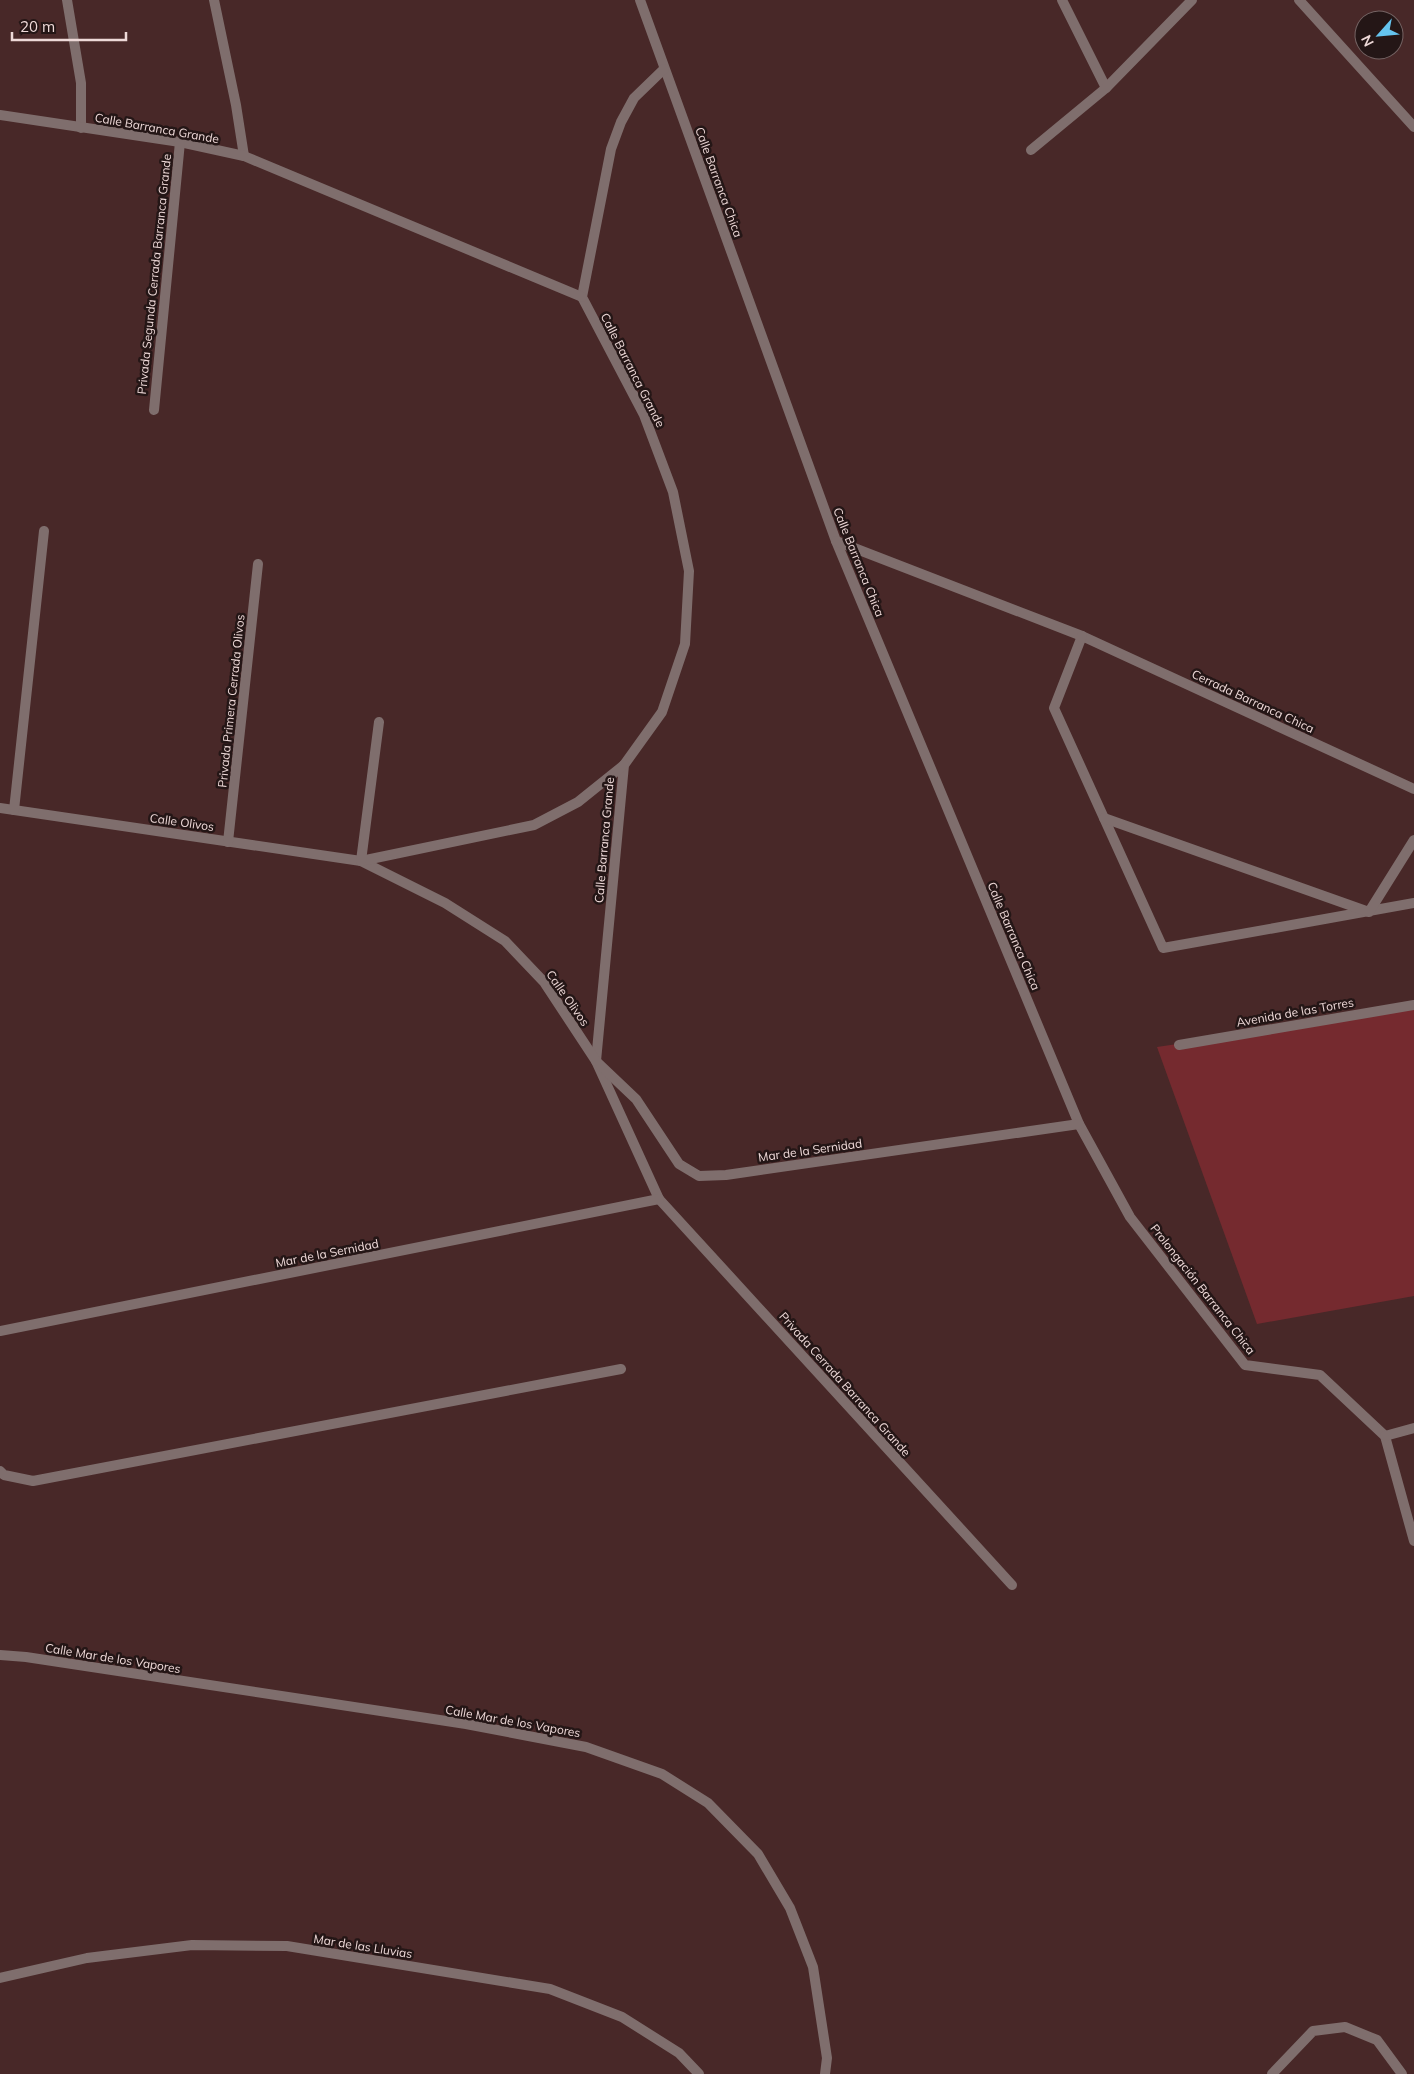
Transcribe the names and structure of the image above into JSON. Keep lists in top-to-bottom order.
{
  "streets": {
    "street": [
      "Calle Barranca Grande",
      "Calle Barranca Chica",
      "Privada Segunda Cerrada Barranca Grande",
      "Privada Primera Cerrada Olivos",
      "Cerrada Barranca Chica",
      "Calle Olivos",
      "Avenida de las Torres",
      "Mar de la Sernidad",
      "Prolongación Barranca Chica",
      "Privada Cerrada Barranca Grande",
      "Calle Mar de los Vapores",
      "Mar de las Lluvias"
    ]
  },
  "crossings": [
    ["Calle Barranca Grande", "Privada Segunda Cerrada Barranca Grande"],
    ["Calle Barranca Grande", "Calle Olivos"],
    ["Calle Barranca Grande", "Mar de la Sernidad"],
    ["Calle Barranca Grande", "Privada Cerrada Barranca Grande"],
    ["Calle Barranca Chica", "Cerrada Barranca Chica"],
    ["Calle Barranca Chica", "Mar de la Sernidad"],
    ["Calle Barranca Chica", "Prolongación Barranca Chica"],
    ["Privada Primera Cerrada Olivos", "Calle Olivos"],
    ["Calle Olivos", "Mar de la Sernidad"],
    ["Mar de la Sernidad", "Prolongación Barranca Chica"],
    ["Mar de la Sernidad", "Privada Cerrada Barranca Grande"]
  ],
  "scale_bar": "20 m",
  "north": "bottom left"
}
